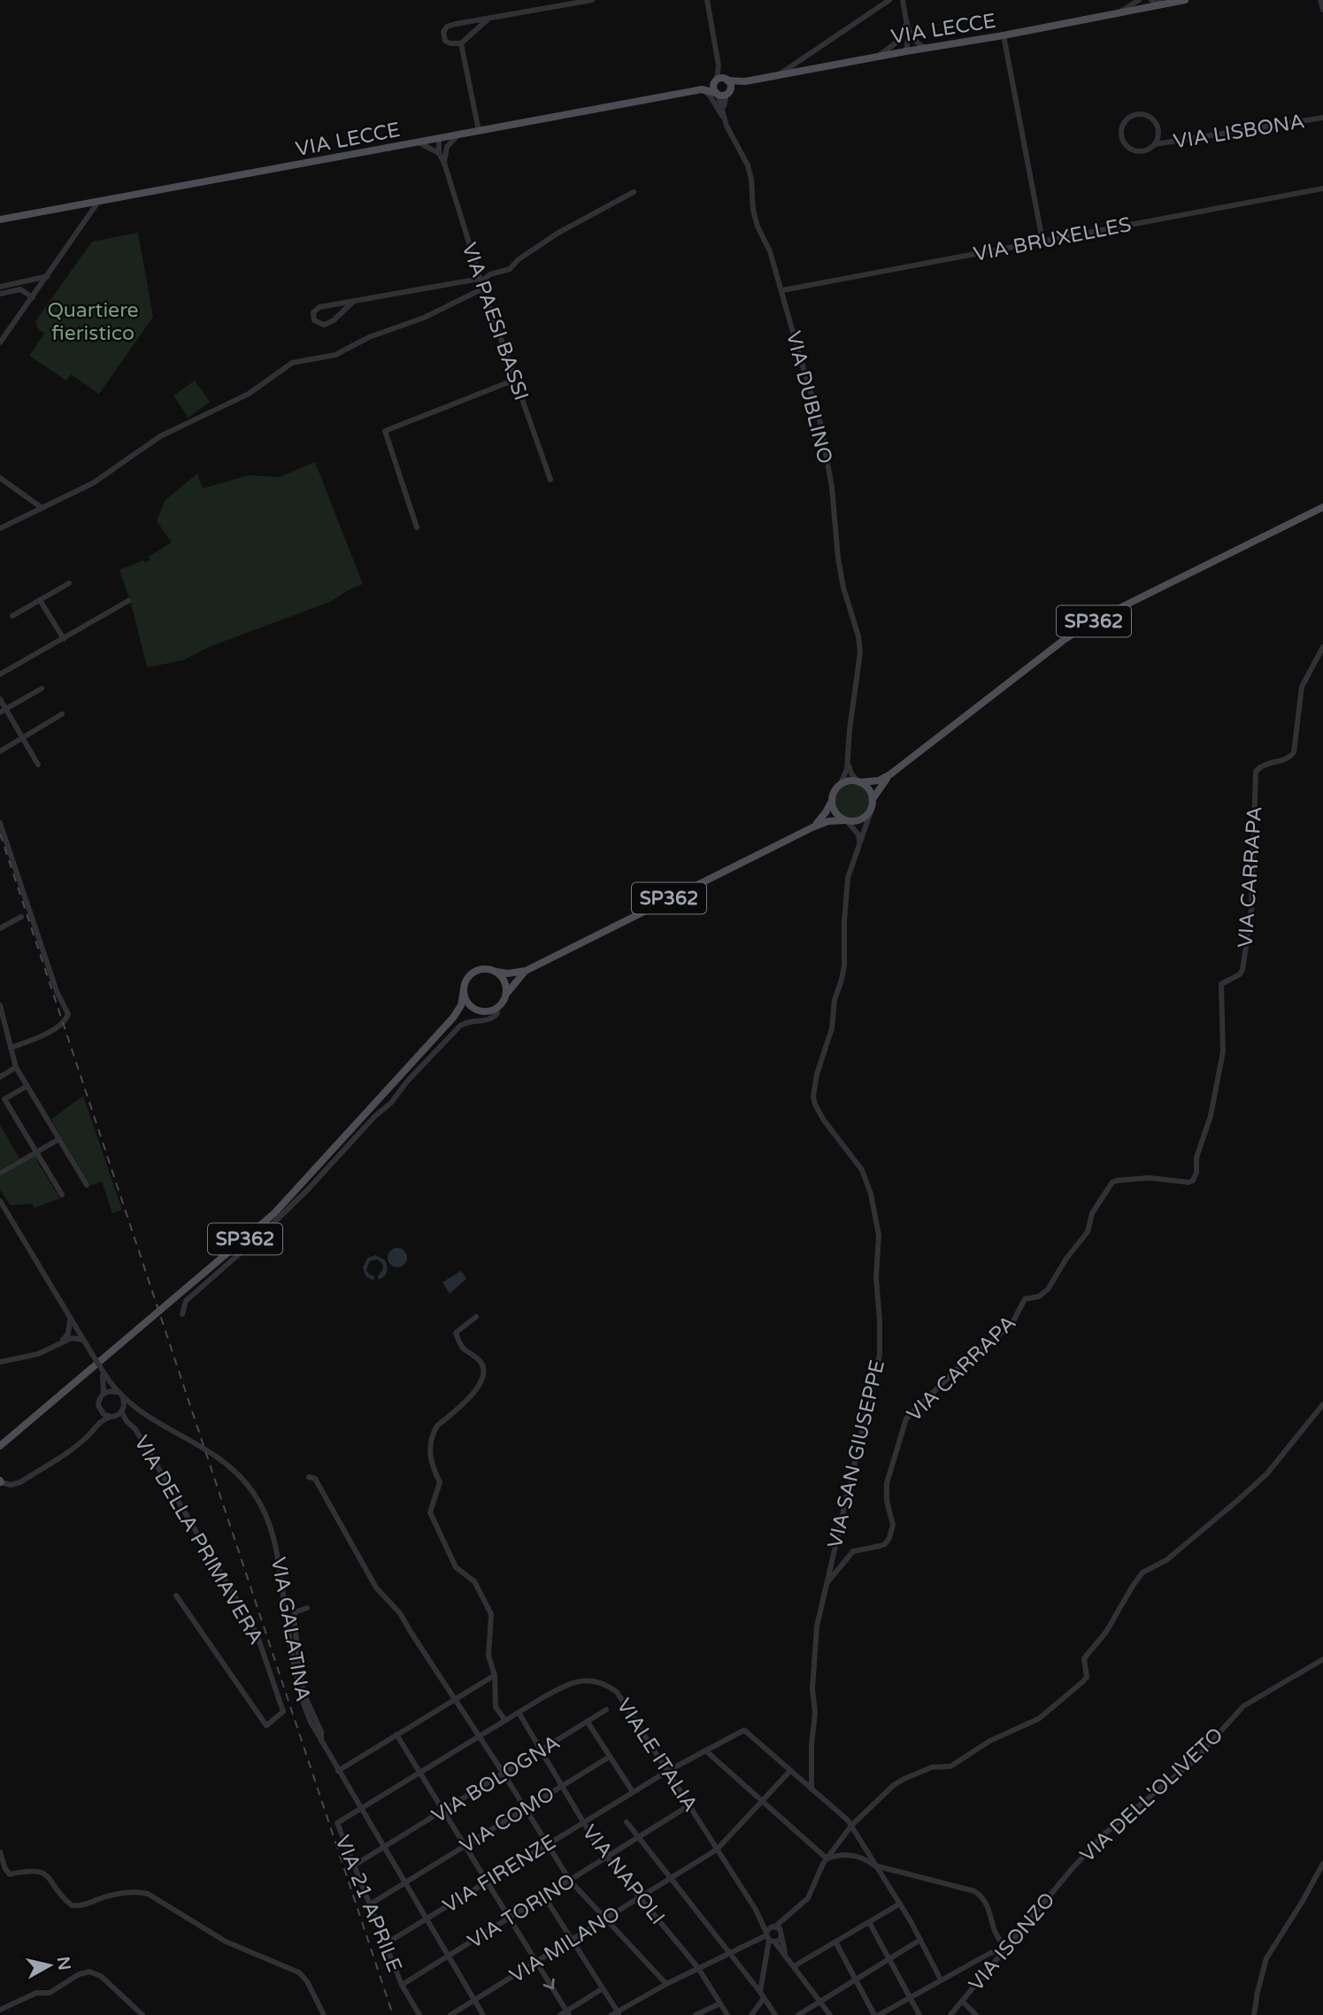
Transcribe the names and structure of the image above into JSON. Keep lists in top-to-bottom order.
{
  "streets": {
    "main road": ["VIA LECCE", "SP362"],
    "street": [
      "VIA LISBONA",
      "VIA BRUXELLES",
      "VIA PAESI BASSI",
      "VIA DUBLINO",
      "VIA CARRAPA",
      "VIA SAN GIUSEPPE",
      "VIA DELLA PRIMAVERA",
      "VIA GALATINA",
      "VIALE ITALIA",
      "VIA BOLOGNA",
      "VIA DELL'OLIVETO",
      "VIA COMO",
      "VIA FIRENZE",
      "VIA NAPOLI",
      "VIA 21 APRILE",
      "VIA TORINO",
      "VIA ISONZO",
      "VIA MILANO"
    ]
  },
  "crossings": [
    ["VIA LECCE", "VIA PAESI BASSI"],
    ["VIA LECCE", "VIA DUBLINO"],
    ["VIA BRUXELLES", "VIA DUBLINO"],
    ["VIA DUBLINO", "SP362"],
    ["VIA DUBLINO", "VIA SAN GIUSEPPE"],
    ["SP362", "VIA SAN GIUSEPPE"],
    ["VIA CARRAPA", "VIA SAN GIUSEPPE"],
    ["VIA DELLA PRIMAVERA", "VIA GALATINA"],
    ["VIA GALATINA", "VIALE ITALIA"],
    ["VIA GALATINA", "VIA BOLOGNA"],
    ["VIA GALATINA", "VIA COMO"],
    ["VIA GALATINA", "VIA FIRENZE"],
    ["VIA GALATINA", "VIA TORINO"],
    ["VIA GALATINA", "VIA MILANO"],
    ["VIALE ITALIA", "VIA FIRENZE"],
    ["VIALE ITALIA", "VIA NAPOLI"],
    ["VIALE ITALIA", "VIA 21 APRILE"],
    ["VIALE ITALIA", "VIA TORINO"],
    ["VIALE ITALIA", "VIA MILANO"],
    ["VIA BOLOGNA", "VIA NAPOLI"],
    ["VIA BOLOGNA", "VIA 21 APRILE"],
    ["VIA DELL'OLIVETO", "VIA ISONZO"],
    ["VIA COMO", "VIA NAPOLI"],
    ["VIA COMO", "VIA 21 APRILE"],
    ["VIA FIRENZE", "VIA NAPOLI"],
    ["VIA FIRENZE", "VIA 21 APRILE"],
    ["VIA FIRENZE", "VIA MILANO"],
    ["VIA NAPOLI", "VIA TORINO"],
    ["VIA NAPOLI", "VIA MILANO"],
    ["VIA 21 APRILE", "VIA TORINO"]
  ],
  "parks": ["Quartiere fieristico"],
  "north": "right"
}
